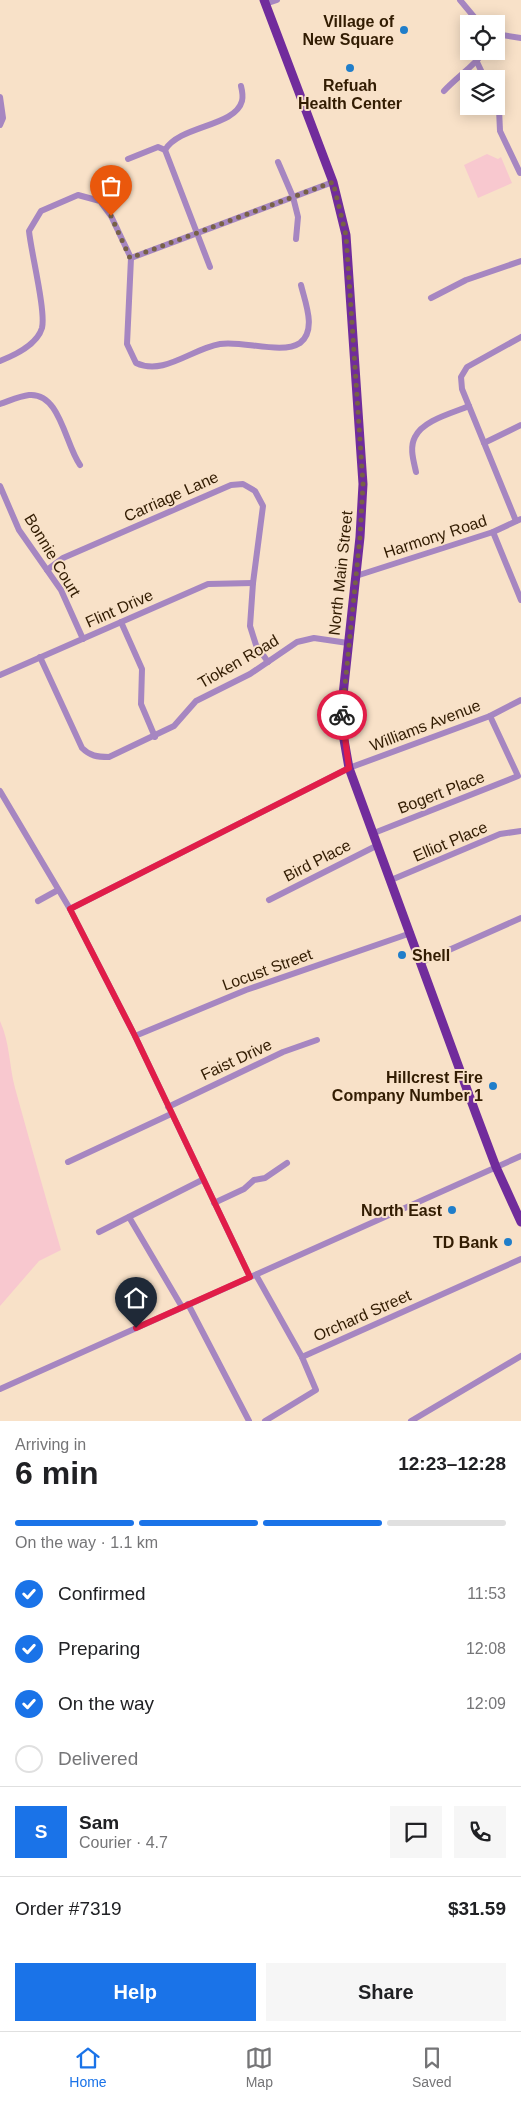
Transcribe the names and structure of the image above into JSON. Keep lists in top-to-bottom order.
{
  "streets": {
    "main road": ["North Main Street"],
    "street": [
      "Carriage Lane",
      "Harmony Road",
      "Bonnie Court",
      "Flint Drive",
      "Tioken Road",
      "Williams Avenue",
      "Bogert Place",
      "Elliot Place",
      "Bird Place",
      "Locust Street",
      "Faist Drive",
      "Orchard Street"
    ]
  },
  "crossings": [
    ["Carriage Lane", "Bonnie Court"],
    ["Carriage Lane", "Flint Drive"],
    ["Carriage Lane", "Tioken Road"],
    ["Harmony Road", "North Main Street"],
    ["Bonnie Court", "Flint Drive"],
    ["North Main Street", "Tioken Road"],
    ["North Main Street", "Williams Avenue"],
    ["North Main Street", "Bogert Place"],
    ["North Main Street", "Elliot Place"],
    ["North Main Street", "Bird Place"],
    ["North Main Street", "Locust Street"],
    ["Flint Drive", "Tioken Road"],
    ["Williams Avenue", "Bogert Place"]
  ],
  "places": [
    "Village of New Square",
    "Refuah Health Center",
    "Shell",
    "Hillcrest Fire Company Number 1",
    "North East",
    "TD Bank"
  ],
  "page": {
    "heading": ["6 min", "Arriving in", "12:23–12:28"],
    "panel": [
      "Sam",
      "Courier · 4.7",
      "Order #7319",
      "$31.59"
    ],
    "bar": "On the way · 1.1 km",
    "list": [
      ["Confirmed", "11:53"],
      ["Preparing", "12:08"],
      ["On the way", "12:09"],
      "Delivered"
    ],
    "round": "S",
    "buttons": ["Help", "Share"],
    "tabs": ["Home", "Map", "Saved"]
  }
}
